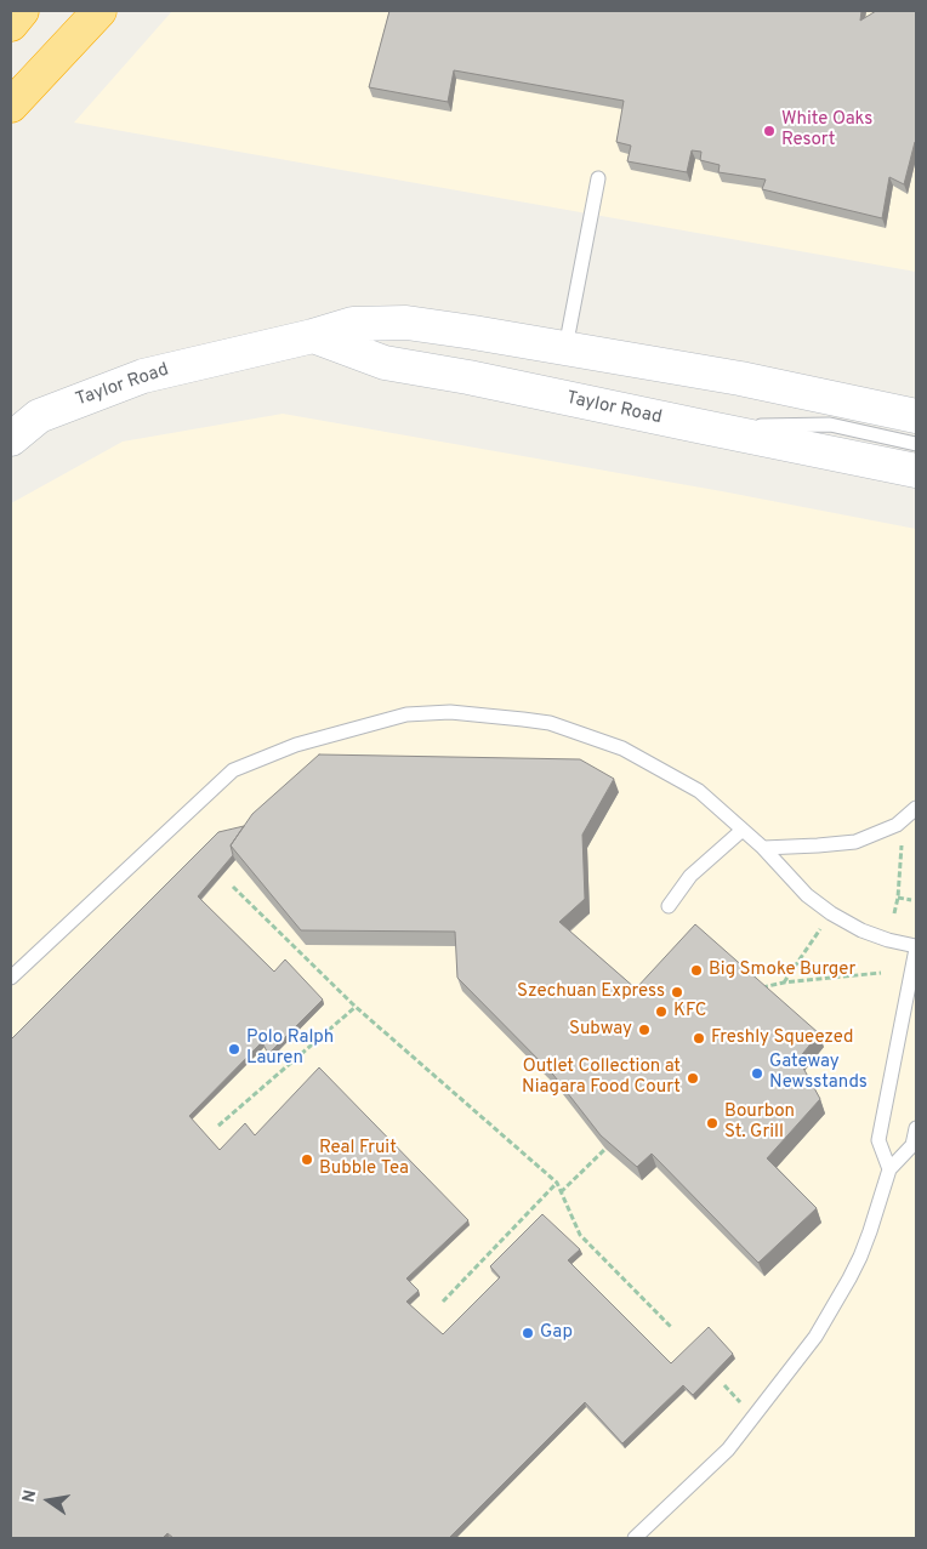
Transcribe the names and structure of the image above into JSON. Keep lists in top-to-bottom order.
{
  "streets": {
    "main road": ["Taylor Road"]
  },
  "places": [
    "White Oaks Resort",
    "Big Smoke Burger",
    "Szechuan Express",
    "KFC",
    "Subway",
    "Freshly Squeezed",
    "Polo Ralph Lauren",
    "Gateway Newsstands",
    "Outlet Collection at Niagara Food Court",
    "Bourbon St. Grill",
    "Real Fruit Bubble Tea",
    "Gap"
  ],
  "north": "left"
}
